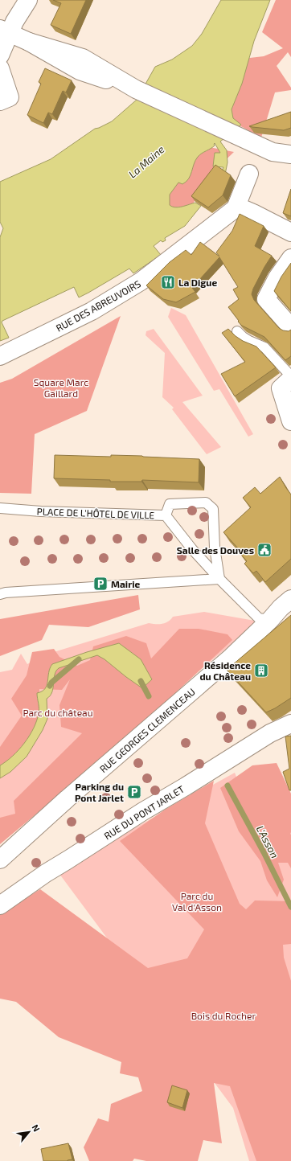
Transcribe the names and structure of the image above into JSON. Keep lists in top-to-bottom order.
{
  "streets": {
    "street": ["RUE DES ABREUVOIRS", "RUE GEORGES CLEMENCEAU", "RUE DU PONT JARLET"],
    "lane": ["PLACE DE L'HÔTEL DE VILLE"]
  },
  "crossings": [
    ["PLACE DE L'HÔTEL DE VILLE", "RUE GEORGES CLEMENCEAU"]
  ],
  "water": ["La Maine", "L'Asson"],
  "parks": [
    "Square Marc Gaillard",
    "Parc du château",
    "Parc du Val d'Asson",
    "Bois du Rocher"
  ],
  "places": {
    "restaurant": ["La Digue"],
    "public building": ["Salle des Douves"],
    "parking": ["Mairie", "Parking du Pont Jarlet"],
    "building": ["Résidence du Château"]
  },
  "north": "top right"
}
